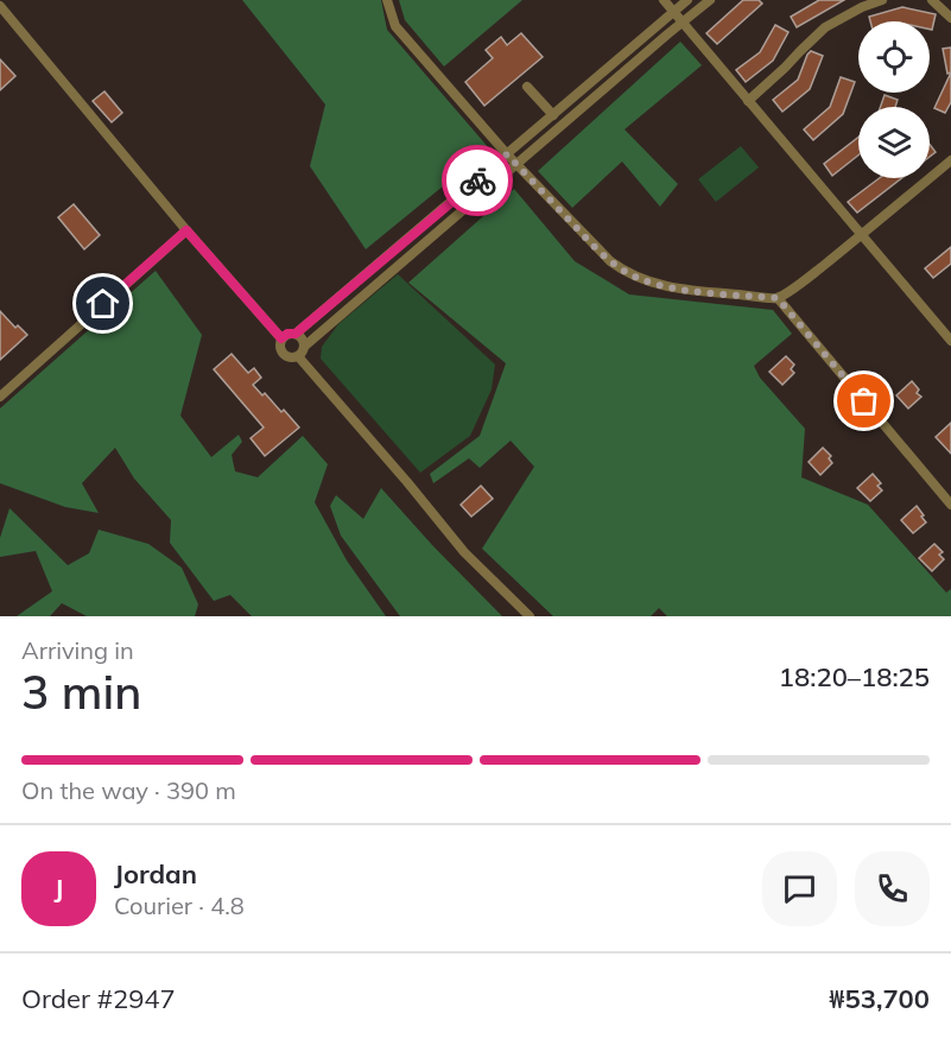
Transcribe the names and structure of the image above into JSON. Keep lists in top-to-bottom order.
{
  "page": {
    "heading": ["3 min", "Arriving in", "18:20–18:25"],
    "panel": [
      "Jordan",
      "Courier · 4.8",
      "Order #2947",
      "₩53,700"
    ],
    "bar": "On the way · 390 m",
    "round": "J"
  }
}
